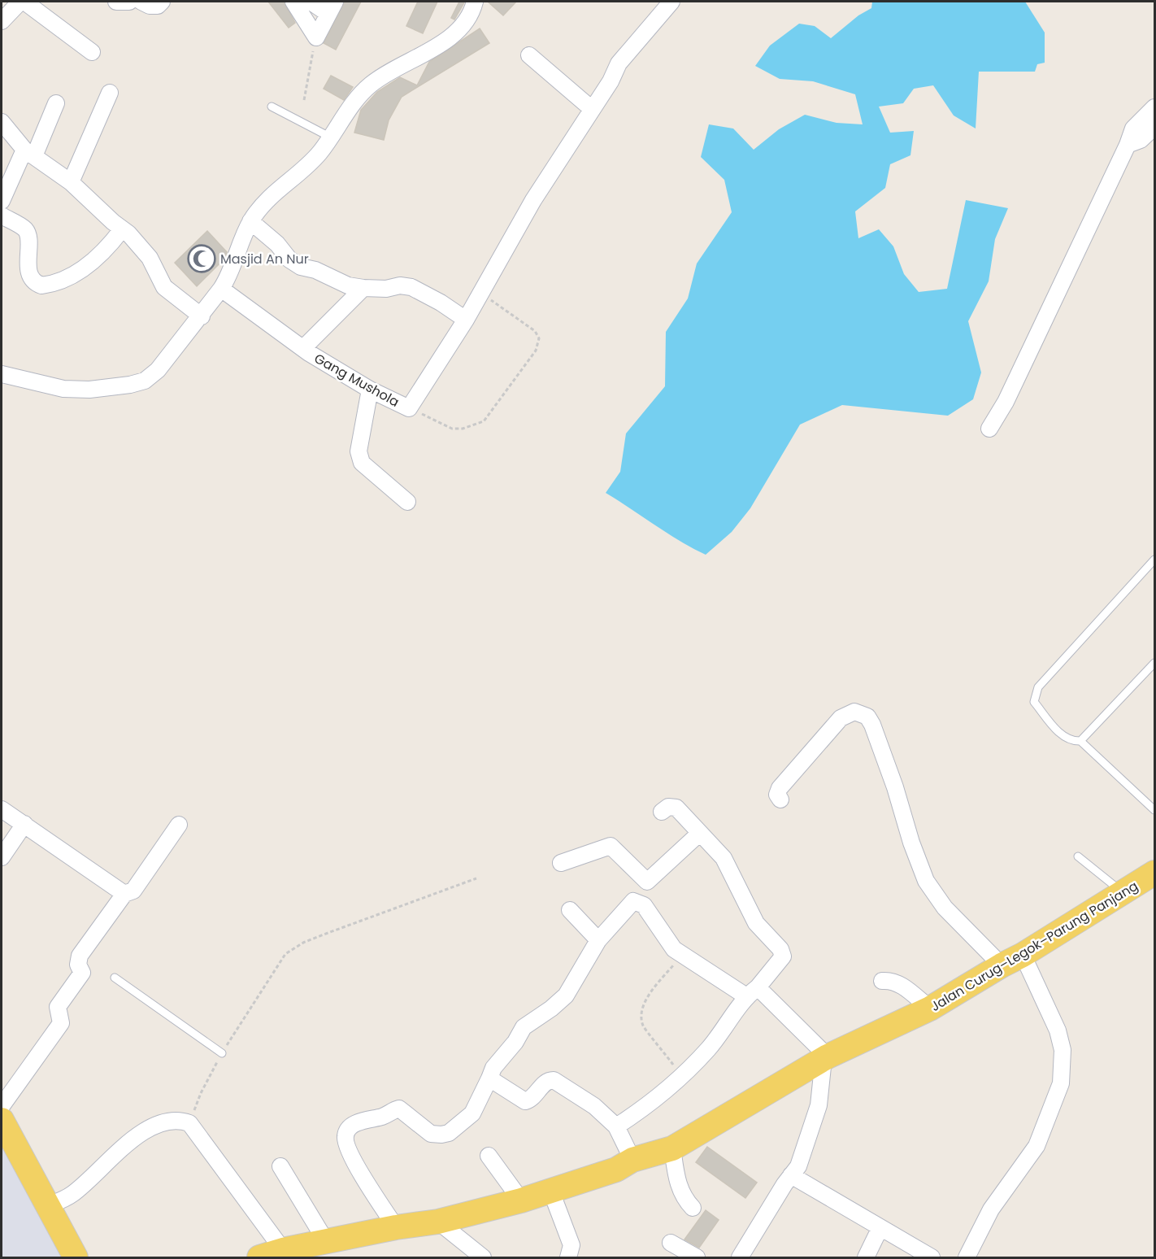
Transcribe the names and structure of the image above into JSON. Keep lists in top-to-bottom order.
{
  "streets": {
    "main road": ["Jalan Curug–Legok–Parung Panjang"],
    "street": ["Gang Mushola"]
  },
  "places": {
    "mosque": ["Masjid An Nur"]
  }
}
